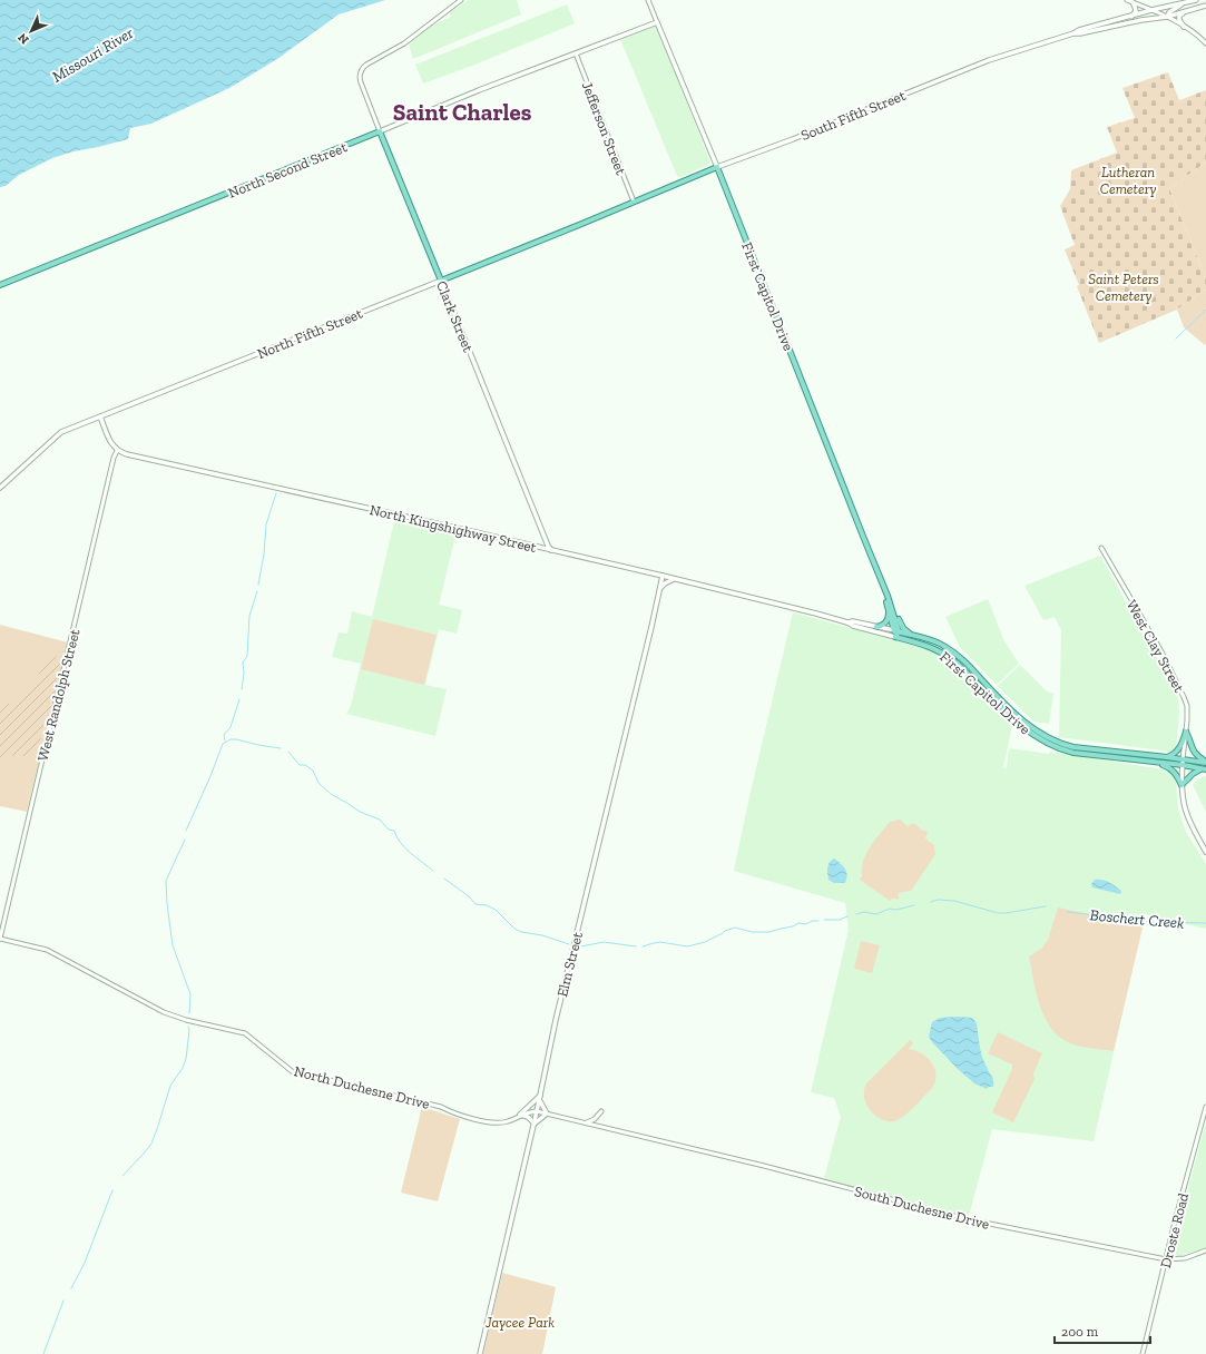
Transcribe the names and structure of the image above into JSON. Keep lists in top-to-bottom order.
{
  "streets": {
    "main road": [
      "South Fifth Street",
      "North Second Street",
      "First Capitol Drive",
      "Clark Street",
      "North Fifth Street",
      "North Kingshighway Street",
      "West Clay Street",
      "Elm Street"
    ],
    "street": [
      "Jefferson Street",
      "West Randolph Street",
      "North Duchesne Drive",
      "South Duchesne Drive",
      "Droste Road"
    ]
  },
  "crossings": [
    ["South Fifth Street", "Jefferson Street"],
    ["South Fifth Street", "First Capitol Drive"],
    ["South Fifth Street", "North Fifth Street"],
    ["Jefferson Street", "North Second Street"],
    ["Jefferson Street", "North Fifth Street"],
    ["North Second Street", "First Capitol Drive"],
    ["North Second Street", "Clark Street"],
    ["First Capitol Drive", "West Clay Street"],
    ["Clark Street", "North Fifth Street"],
    ["Clark Street", "North Kingshighway Street"],
    ["North Kingshighway Street", "West Randolph Street"],
    ["North Kingshighway Street", "Elm Street"],
    ["West Randolph Street", "North Duchesne Drive"],
    ["Elm Street", "North Duchesne Drive"],
    ["North Duchesne Drive", "South Duchesne Drive"],
    ["South Duchesne Drive", "Droste Road"]
  ],
  "districts": ["Saint Charles"],
  "water": ["Missouri River", "Boschert Creek"],
  "parks": ["Lutheran Cemetery", "Saint Peters Cemetery", "Jaycee Park"],
  "scale_bar": "200 m",
  "north": "bottom left"
}
